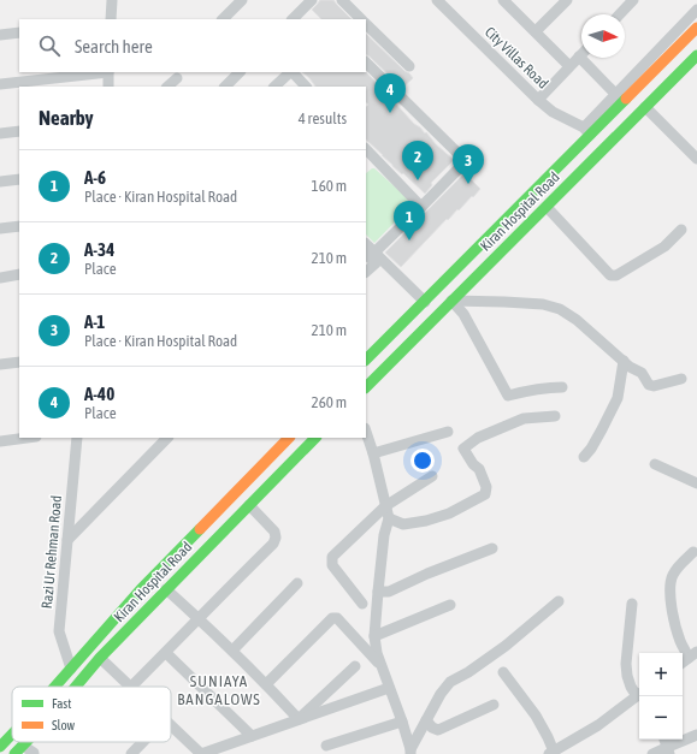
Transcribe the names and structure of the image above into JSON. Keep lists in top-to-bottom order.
{
  "streets": {
    "main road": ["Kiran Hospital Road"],
    "street": ["City Villas Road", "Razi Ur Rehman Road"]
  },
  "crossings": [
    ["City Villas Road", "Kiran Hospital Road"],
    ["Kiran Hospital Road", "Razi Ur Rehman Road"]
  ],
  "districts": ["SUNIAYA BANGALOWS"],
  "legend": ["Fast", "Slow"],
  "north": "right",
  "page": {
    "search": "Search here",
    "pins": [
      "4",
      "2",
      "3",
      "1"
    ],
    "heading": ["Nearby", "4 results"],
    "list": [
      {
        "mark": "1",
        "name": "A-6",
        "note": "Place · Kiran Hospital Road",
        "value": "160 m"
      },
      {
        "mark": "2",
        "name": "A-34",
        "note": "Place",
        "value": "210 m"
      },
      {
        "mark": "3",
        "name": "A-1",
        "note": "Place · Kiran Hospital Road",
        "value": "210 m"
      },
      {
        "mark": "4",
        "name": "A-40",
        "note": "Place",
        "value": "260 m"
      }
    ],
    "map_buttons": ["+", "−"]
  }
}
